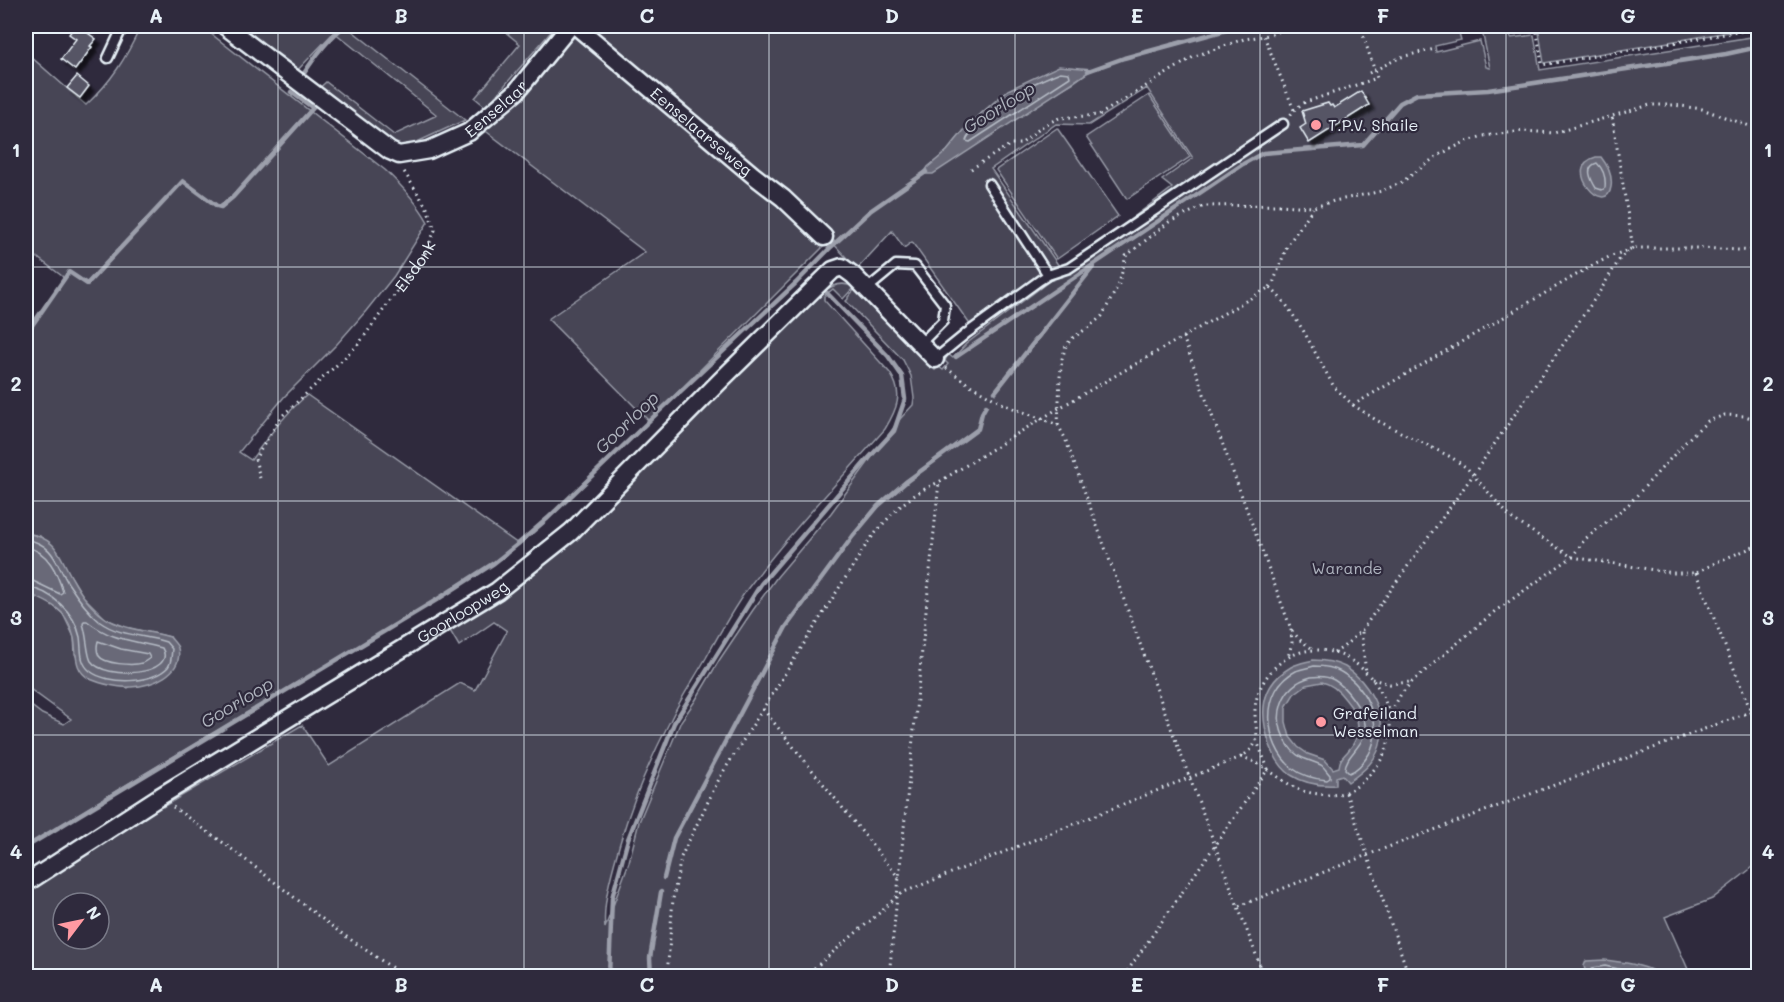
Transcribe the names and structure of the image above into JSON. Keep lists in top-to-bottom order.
{
  "streets": {
    "street": ["Eenselaar", "Eenselaarseweg", "Goorloopweg"],
    "path": ["Elsdonk"]
  },
  "crossings": [
    ["Eenselaar", "Elsdonk"]
  ],
  "water": ["Goorloop"],
  "parks": ["Warande"],
  "places": ["T.P.V. Shaile", "Grafeiland Wesselman"],
  "north": "top right",
  "grid": {
    "columns": [
      "A",
      "B",
      "C",
      "D",
      "E",
      "F",
      "G"
    ],
    "rows": [
      "1",
      "2",
      "3",
      "4"
    ]
  }
}
